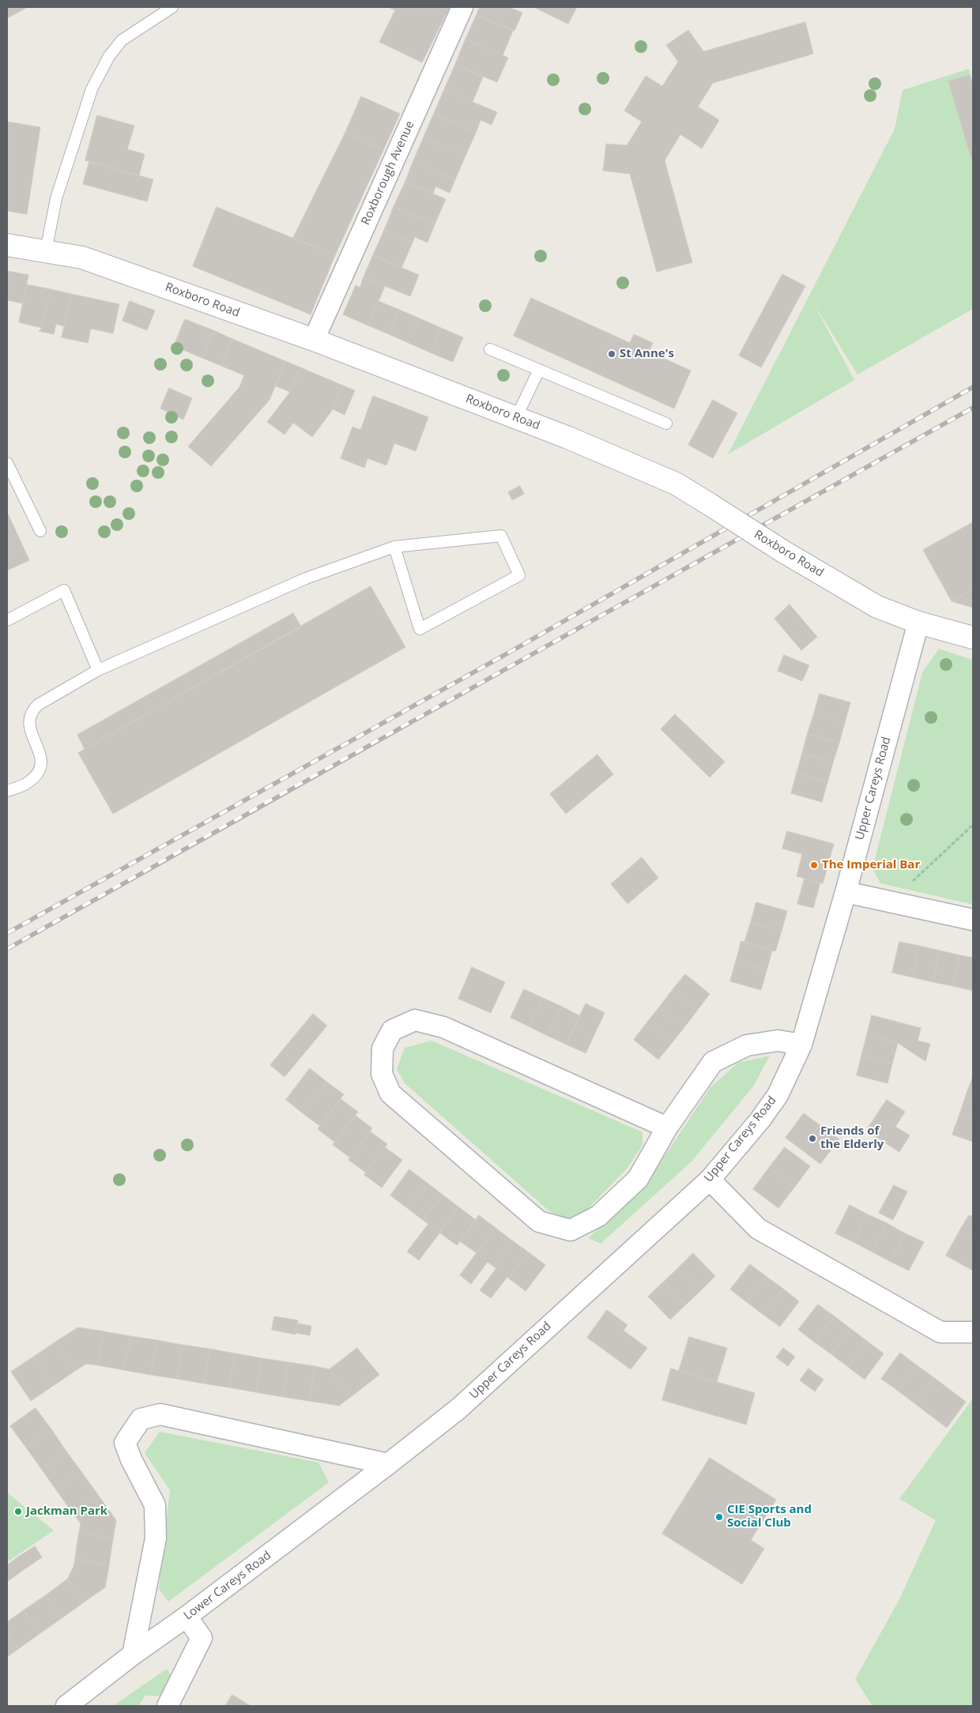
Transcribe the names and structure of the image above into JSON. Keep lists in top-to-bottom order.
{
  "streets": {
    "main road": ["Roxboro Road"],
    "street": ["Roxborough Avenue", "Upper Careys Road", "Lower Careys Road"]
  },
  "crossings": [
    ["Roxborough Avenue", "Roxboro Road"],
    ["Roxboro Road", "Upper Careys Road"],
    ["Upper Careys Road", "Lower Careys Road"]
  ],
  "places": [
    "St Anne's",
    "The Imperial Bar",
    "Friends of the Elderly",
    "Jackman Park",
    "CIE Sports and Social Club"
  ]
}
